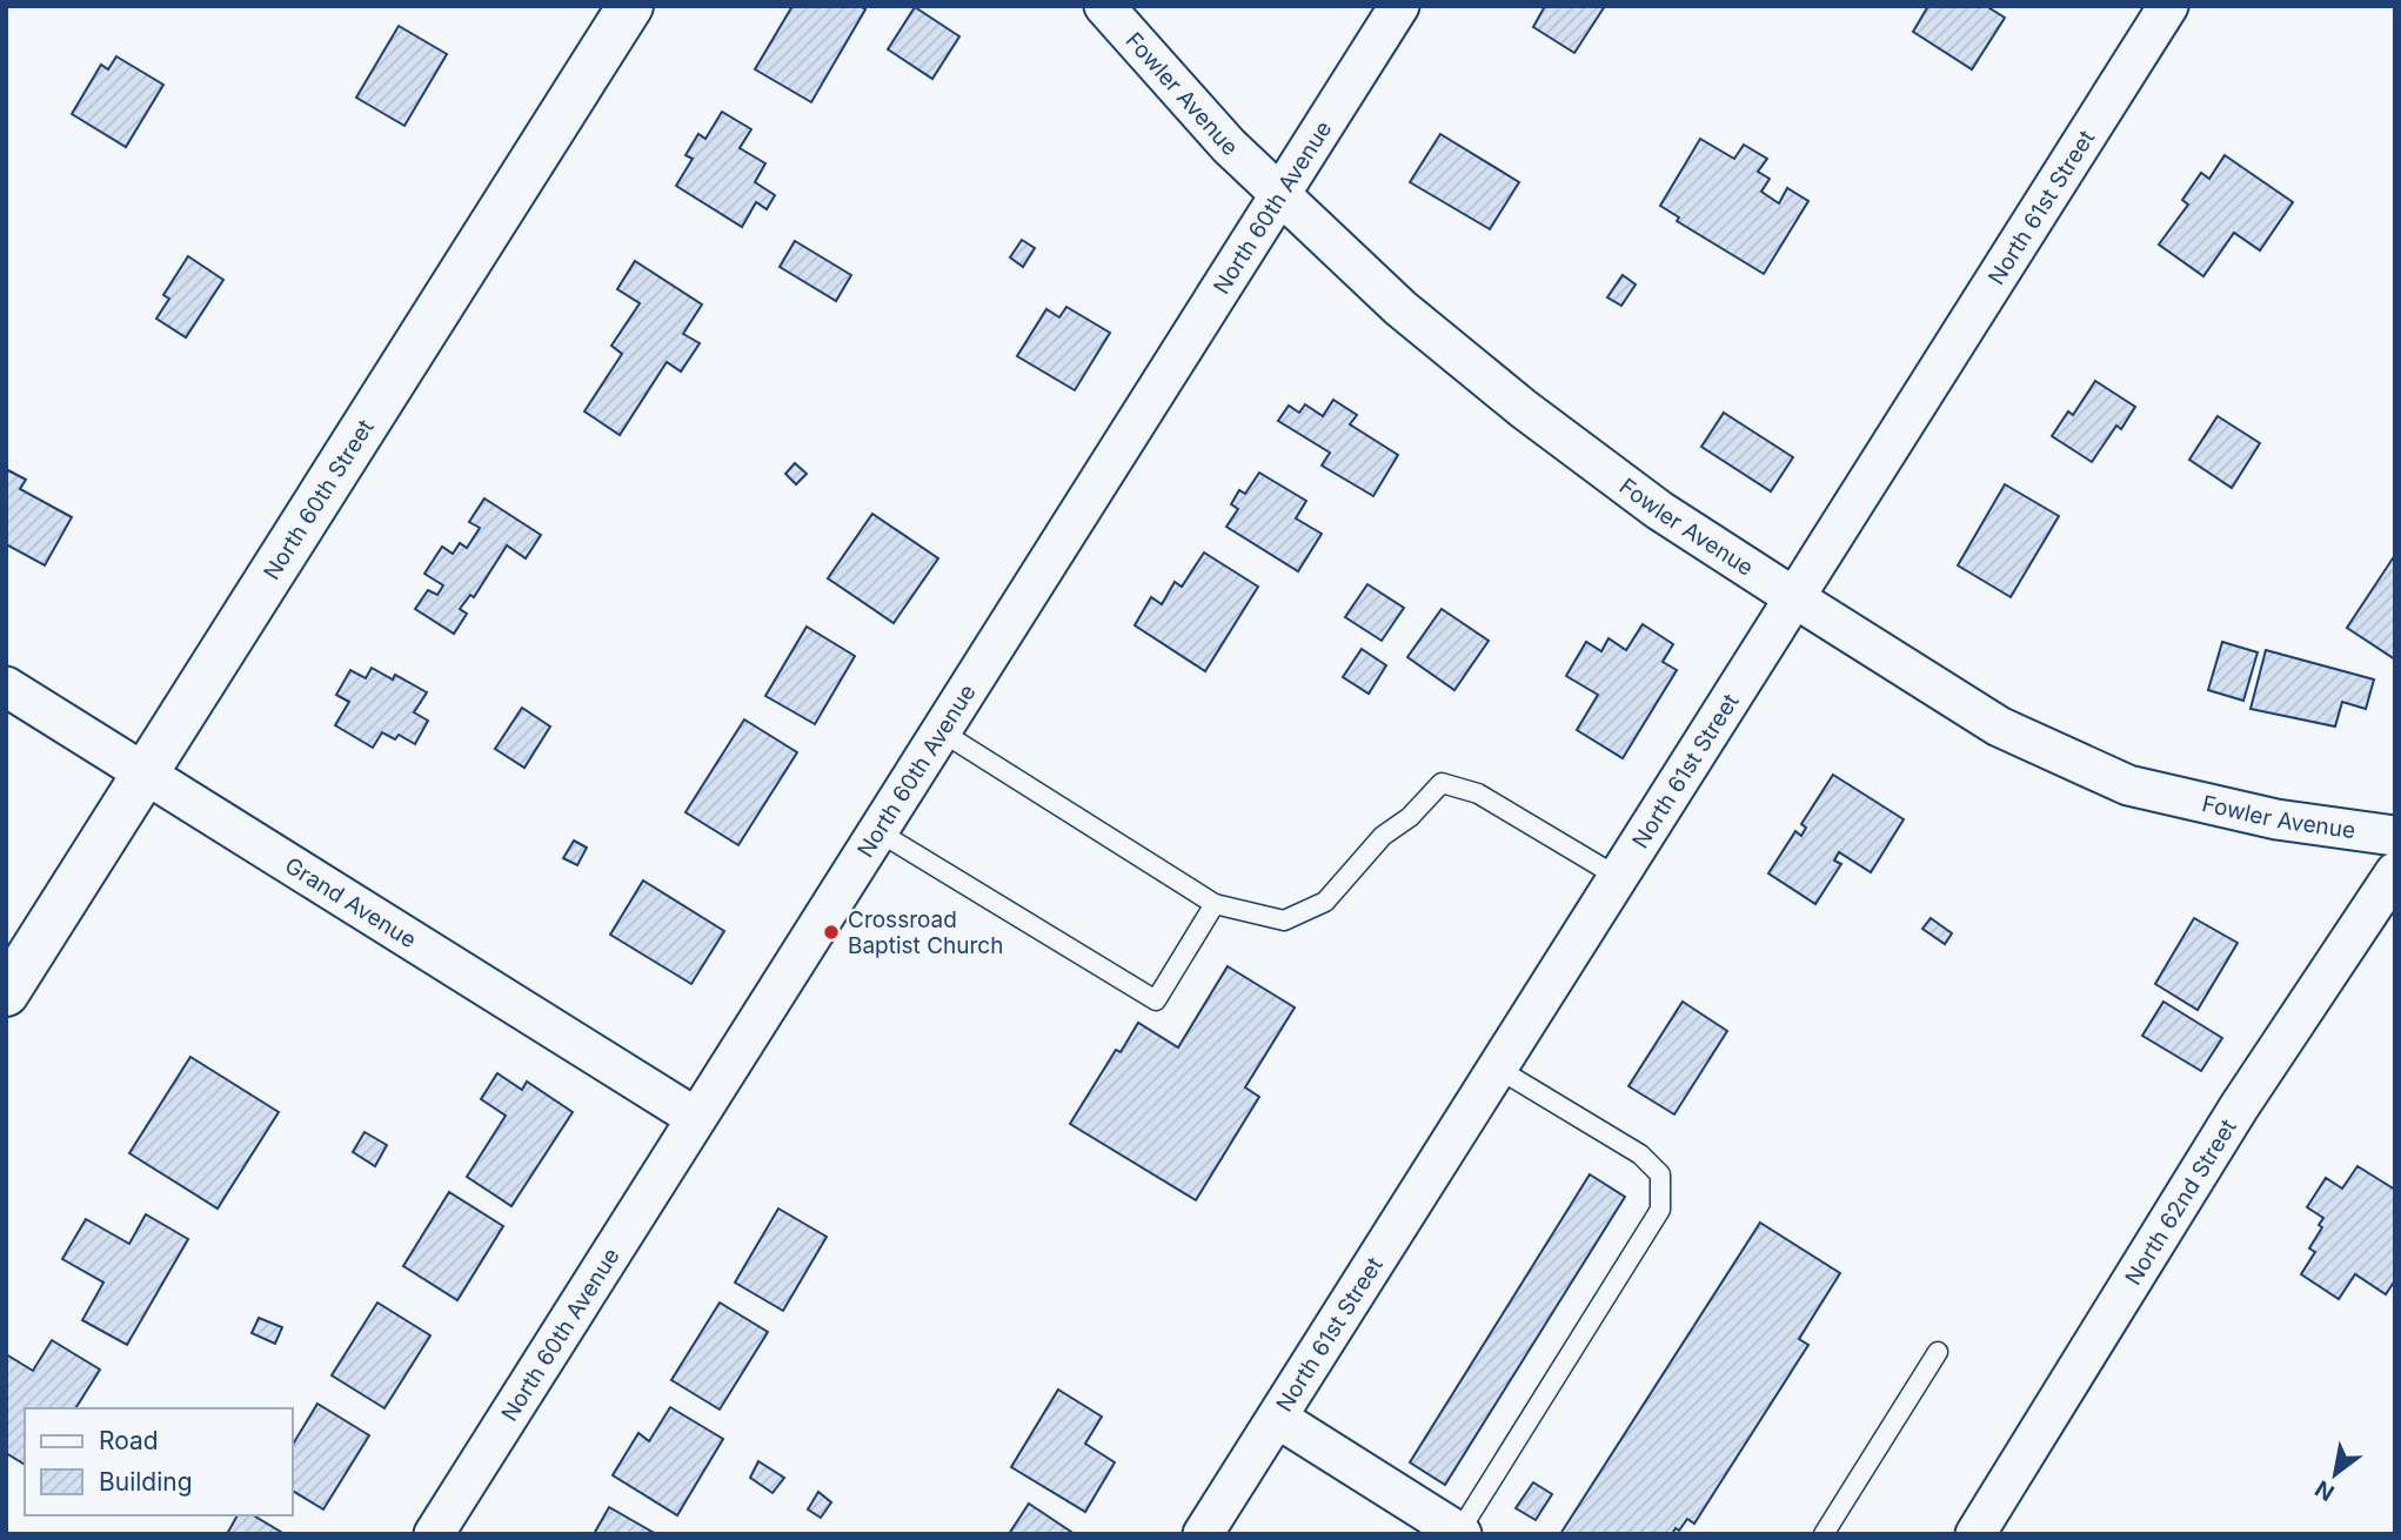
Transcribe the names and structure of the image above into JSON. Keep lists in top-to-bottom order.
{
  "streets": {
    "main road": ["North 60th Street"],
    "street": [
      "Fowler Avenue",
      "North 60th Avenue",
      "North 61st Street",
      "Grand Avenue",
      "North 62nd Street"
    ]
  },
  "crossings": [
    ["Fowler Avenue", "North 60th Avenue"],
    ["Fowler Avenue", "North 61st Street"],
    ["North 60th Avenue", "Grand Avenue"],
    ["North 60th Street", "Grand Avenue"]
  ],
  "places": ["Crossroad Baptist Church"],
  "legend": ["Road", "Building"],
  "north": "bottom left"
}
